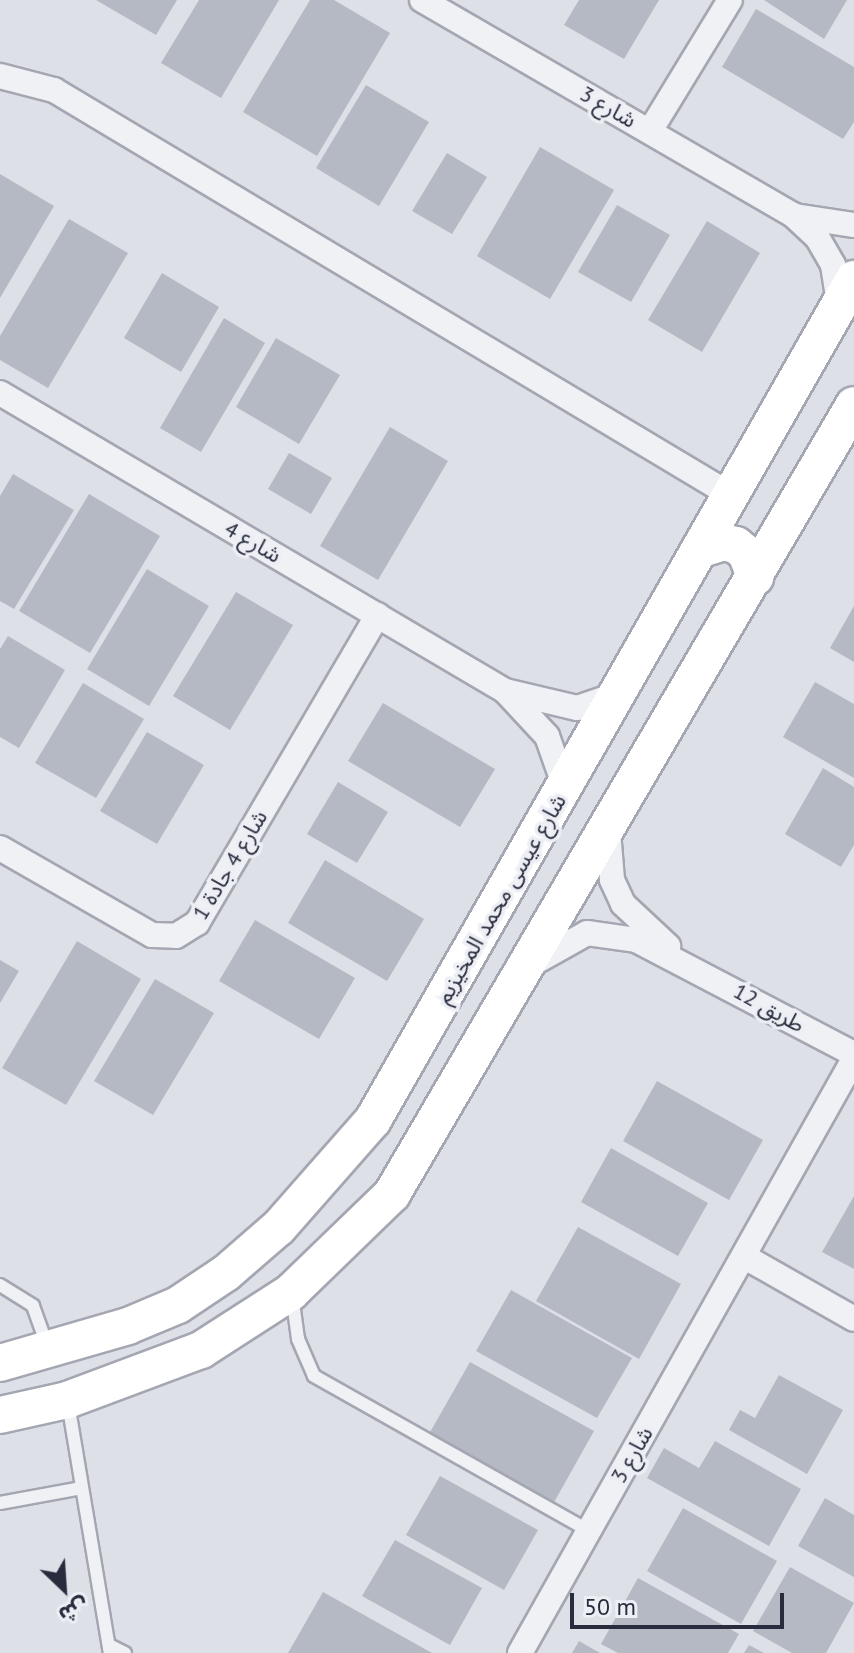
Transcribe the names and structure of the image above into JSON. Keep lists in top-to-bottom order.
{
  "streets": {
    "street": [
      "شارع 3",
      "شارع 4",
      "شارع 4 جادة 1",
      "شارع عيسى محمد المخيزيم",
      "طريق 12"
    ]
  },
  "crossings": [
    ["شارع 3", "شارع عيسى محمد المخيزيم"],
    ["شارع 3", "طريق 12"],
    ["شارع 4", "شارع 4 جادة 1"],
    ["شارع 4", "شارع عيسى محمد المخيزيم"]
  ],
  "scale_bar": "50 m",
  "north": "bottom right"
}
